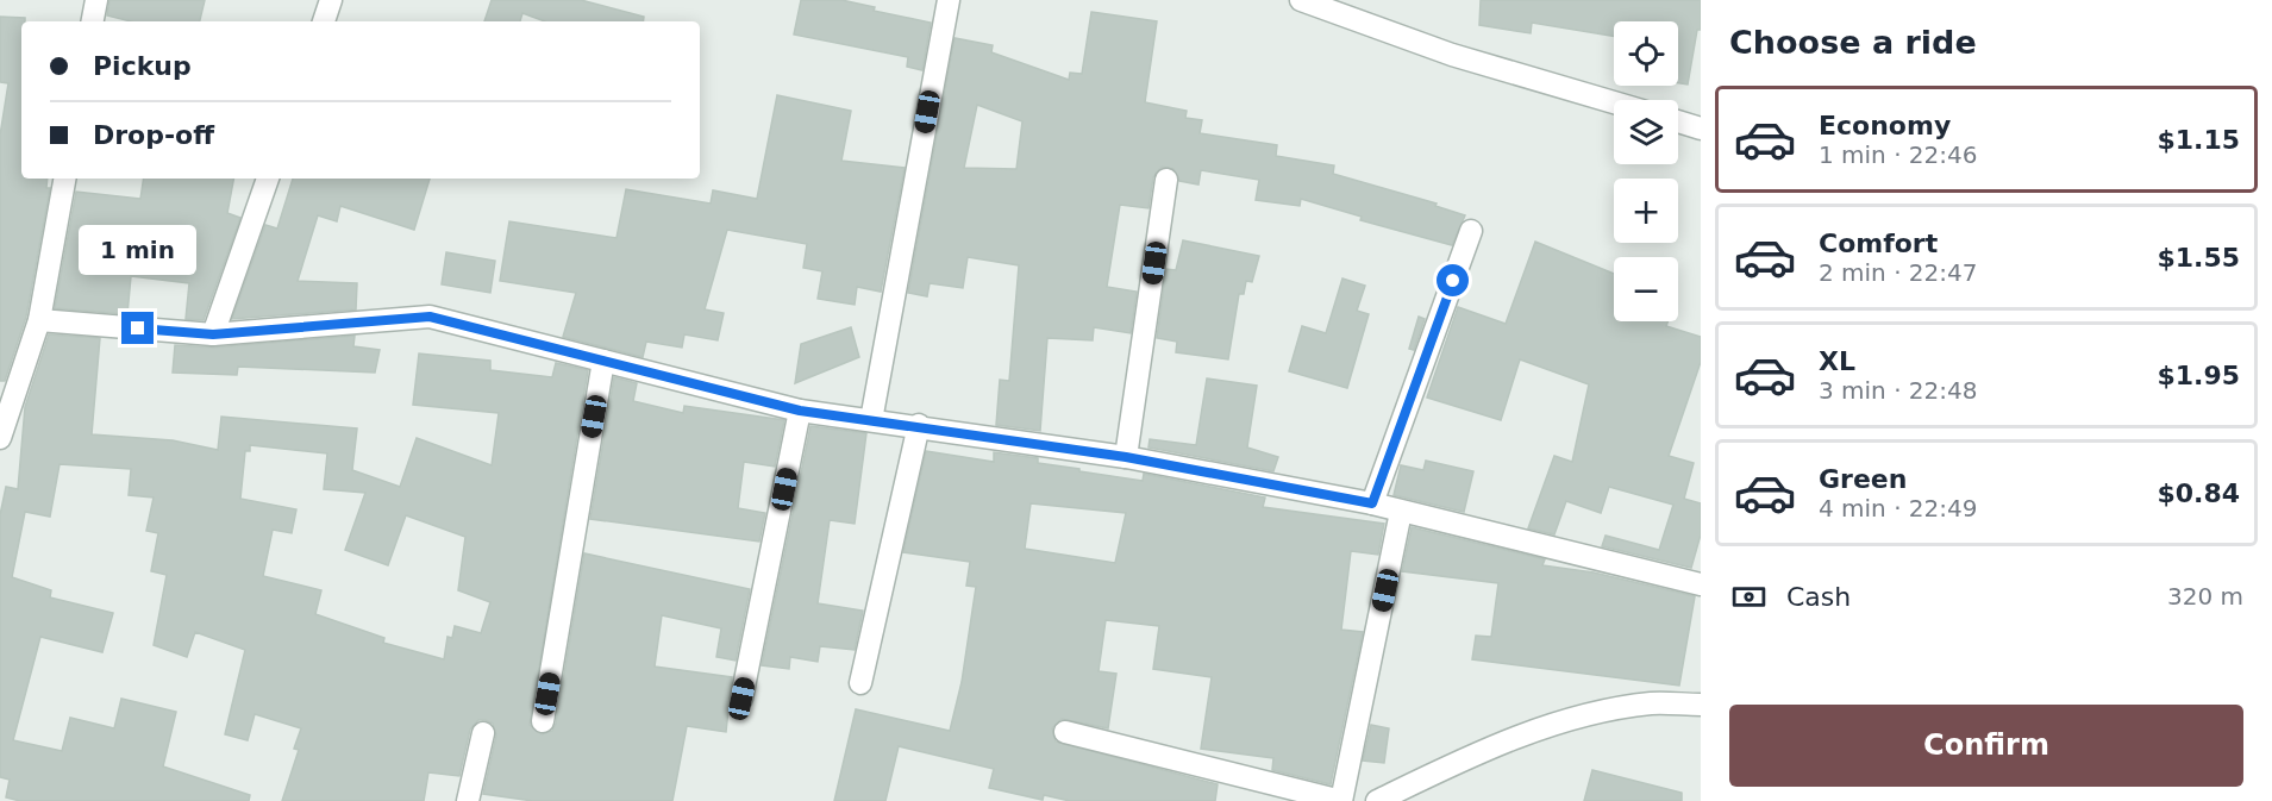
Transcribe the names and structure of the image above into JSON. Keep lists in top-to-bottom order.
{
  "page": {
    "heading": "Choose a ride",
    "map_buttons": ["+", "−"],
    "banner": ["Pickup", "Drop-off"],
    "list": [
      {
        "name": "Economy",
        "note": "1 min · 22:46",
        "value": "$1.15"
      },
      {
        "name": "Comfort",
        "note": "2 min · 22:47",
        "value": "$1.55"
      },
      {
        "name": "XL",
        "note": "3 min · 22:48",
        "value": "$1.95"
      },
      {
        "name": "Green",
        "note": "4 min · 22:49",
        "value": "$0.84"
      }
    ],
    "bubble": "1 min",
    "pay": ["Cash", "320 m"],
    "buttons": "Confirm"
  }
}
